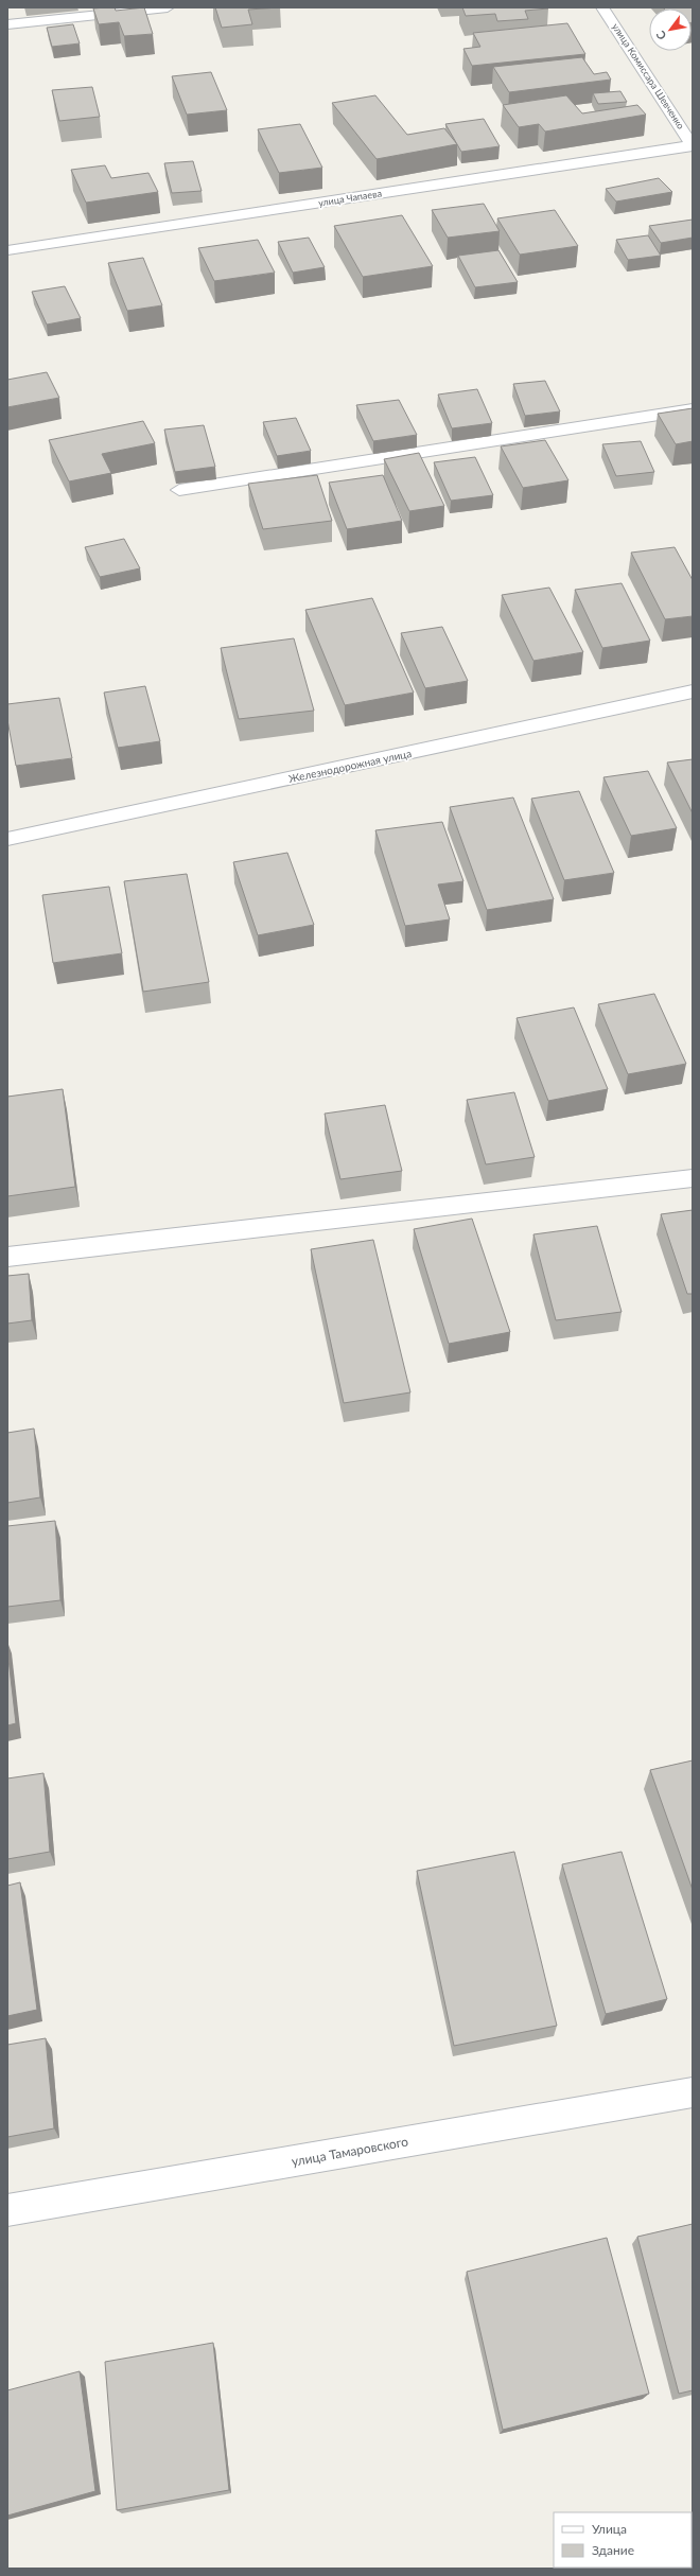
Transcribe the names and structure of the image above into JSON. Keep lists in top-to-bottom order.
{
  "streets": {
    "street": [
      "улица Комиссара Шевченко",
      "улица Чапаева",
      "Железнодорожная улица",
      "улица Тамаровского"
    ]
  },
  "crossings": [
    ["улица Комиссара Шевченко", "улица Чапаева"]
  ],
  "legend": ["Улица", "Здание"],
  "north": "bottom left"
}
